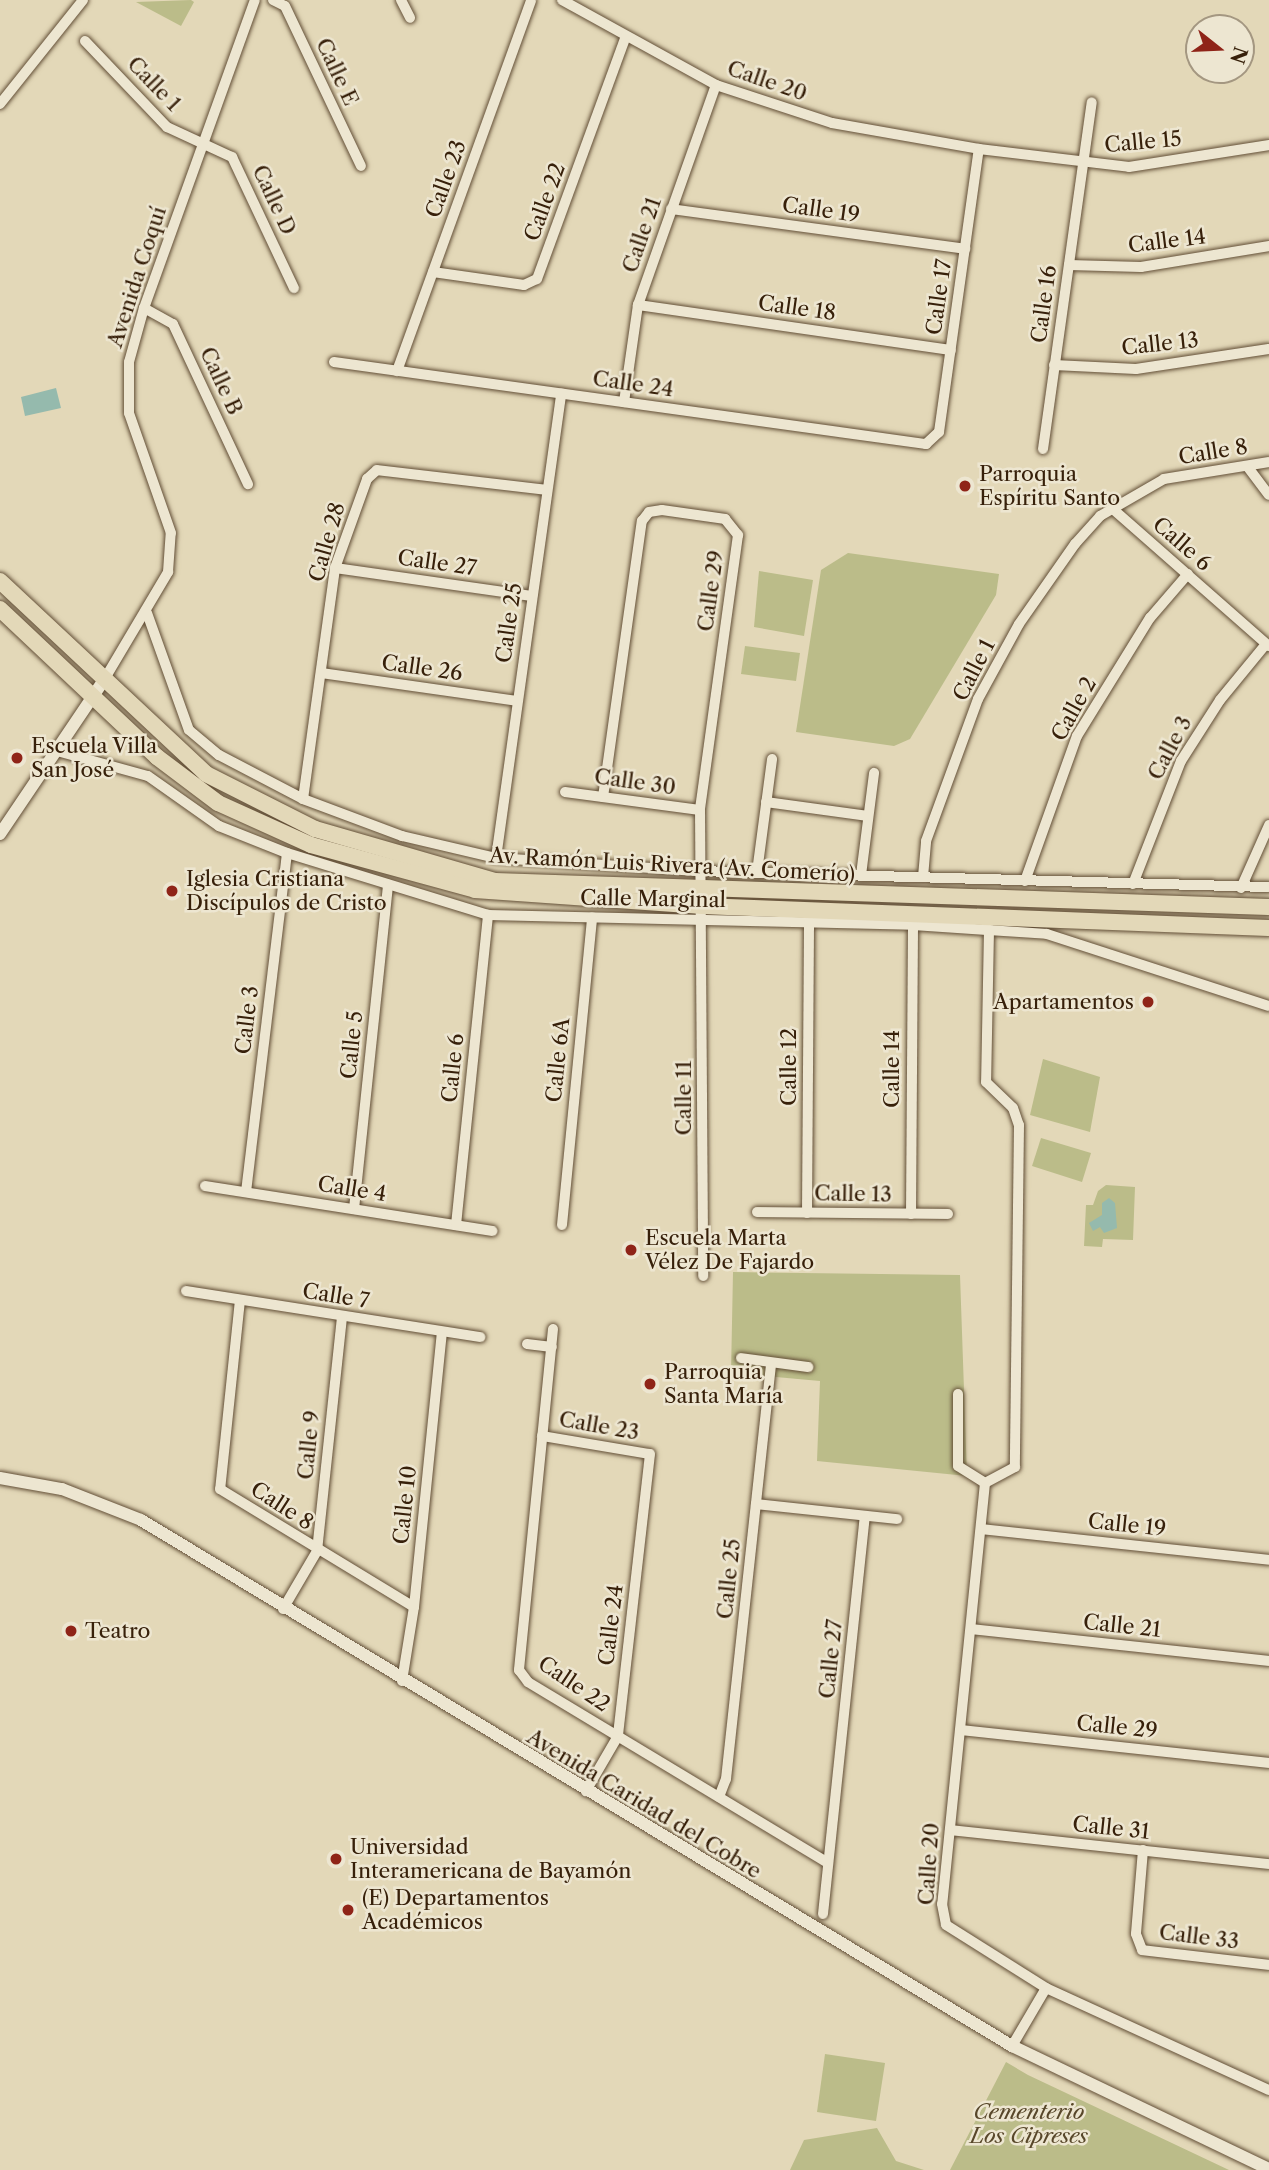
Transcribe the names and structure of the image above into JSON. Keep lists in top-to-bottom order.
{
  "streets": {
    "highway": ["Av. Ramón Luis Rivera (Av. Comerío)"],
    "street": [
      "Calle E",
      "Calle 20",
      "Calle 1",
      "Calle 15",
      "Calle 23",
      "Calle D",
      "Calle 22",
      "Calle 19",
      "Calle 21",
      "Calle 14",
      "Avenida Coquí",
      "Calle 17",
      "Calle 16",
      "Calle 18",
      "Calle 13",
      "Calle B",
      "Calle 24",
      "Calle 8",
      "Calle 28",
      "Calle 6",
      "Calle 27",
      "Calle 29",
      "Calle 25",
      "Calle 26",
      "Calle 2",
      "Calle 3",
      "Calle 30",
      "Calle Marginal",
      "Calle 5",
      "Calle 6A",
      "Calle 12",
      "Calle 11",
      "Calle 4",
      "Calle 7",
      "Calle 9",
      "Calle 10",
      "Avenida Caridad del Cobre",
      "Calle 31",
      "Calle 33"
    ]
  },
  "crossings": [
    ["Calle 20", "Calle 15"],
    ["Calle 20", "Calle 22"],
    ["Calle 20", "Calle 19"],
    ["Calle 20", "Calle 21"],
    ["Calle 20", "Calle 17"],
    ["Calle 20", "Calle 29"],
    ["Calle 20", "Calle 31"],
    ["Calle 1", "Calle D"],
    ["Calle 1", "Avenida Coquí"],
    ["Calle 1", "Calle 6"],
    ["Calle 1", "Calle Marginal"],
    ["Calle 15", "Calle 17"],
    ["Calle 15", "Calle 16"],
    ["Calle 23", "Calle 22"],
    ["Calle 23", "Calle 24"],
    ["Calle D", "Avenida Coquí"],
    ["Calle 22", "Calle 24"],
    ["Calle 22", "Calle 27"],
    ["Calle 22", "Calle 25"],
    ["Calle 19", "Calle 21"],
    ["Calle 19", "Calle 17"],
    ["Calle 21", "Calle 18"],
    ["Calle 21", "Calle 24"],
    ["Calle 14", "Calle 16"],
    ["Calle 14", "Calle 13"],
    ["Calle 14", "Calle Marginal"],
    ["Avenida Coquí", "Calle B"],
    ["Avenida Coquí", "Av. Ramón Luis Rivera (Av. Comerío)"],
    ["Avenida Coquí", "Calle Marginal"],
    ["Calle 17", "Calle 18"],
    ["Calle 17", "Calle 24"],
    ["Calle 16", "Calle 13"],
    ["Calle 13", "Calle 12"],
    ["Calle 24", "Calle 25"],
    ["Calle 24", "Avenida Caridad del Cobre"],
    ["Calle 8", "Calle 6"],
    ["Calle 8", "Calle 7"],
    ["Calle 8", "Calle 9"],
    ["Calle 8", "Calle 10"],
    ["Calle 28", "Calle 27"],
    ["Calle 28", "Calle 25"],
    ["Calle 28", "Calle 26"],
    ["Calle 28", "Calle Marginal"],
    ["Calle 6", "Calle 2"],
    ["Calle 6", "Calle 3"],
    ["Calle 6", "Calle Marginal"],
    ["Calle 6", "Calle 4"],
    ["Calle 27", "Calle 25"],
    ["Calle 29", "Calle 30"],
    ["Calle 29", "Calle Marginal"],
    ["Calle 29", "Calle 11"],
    ["Calle 25", "Calle 26"],
    ["Calle 25", "Calle Marginal"],
    ["Calle 2", "Calle Marginal"],
    ["Calle 3", "Calle Marginal"],
    ["Calle 3", "Calle 4"],
    ["Av. Ramón Luis Rivera (Av. Comerío)", "Calle Marginal"],
    ["Av. Ramón Luis Rivera (Av. Comerío)", "Calle 11"],
    ["Calle Marginal", "Calle 5"],
    ["Calle Marginal", "Calle 6A"],
    ["Calle Marginal", "Calle 12"],
    ["Calle Marginal", "Calle 11"],
    ["Calle 5", "Calle 4"],
    ["Calle 7", "Calle 9"],
    ["Calle 7", "Calle 10"],
    ["Calle 9", "Avenida Caridad del Cobre"],
    ["Calle 10", "Avenida Caridad del Cobre"],
    ["Calle 31", "Calle 33"]
  ],
  "parks": ["Cementerio Los Cipreses"],
  "places": [
    "Parroquia Espíritu Santo",
    "Escuela Villa San José",
    "Iglesia Cristiana Discípulos de Cristo",
    "Apartamentos",
    "Escuela Marta Vélez De Fajardo",
    "Parroquia Santa María",
    "Teatro",
    "Universidad Interamericana de Bayamón",
    "(E) Departamentos Académicos"
  ],
  "north": "right"
}
